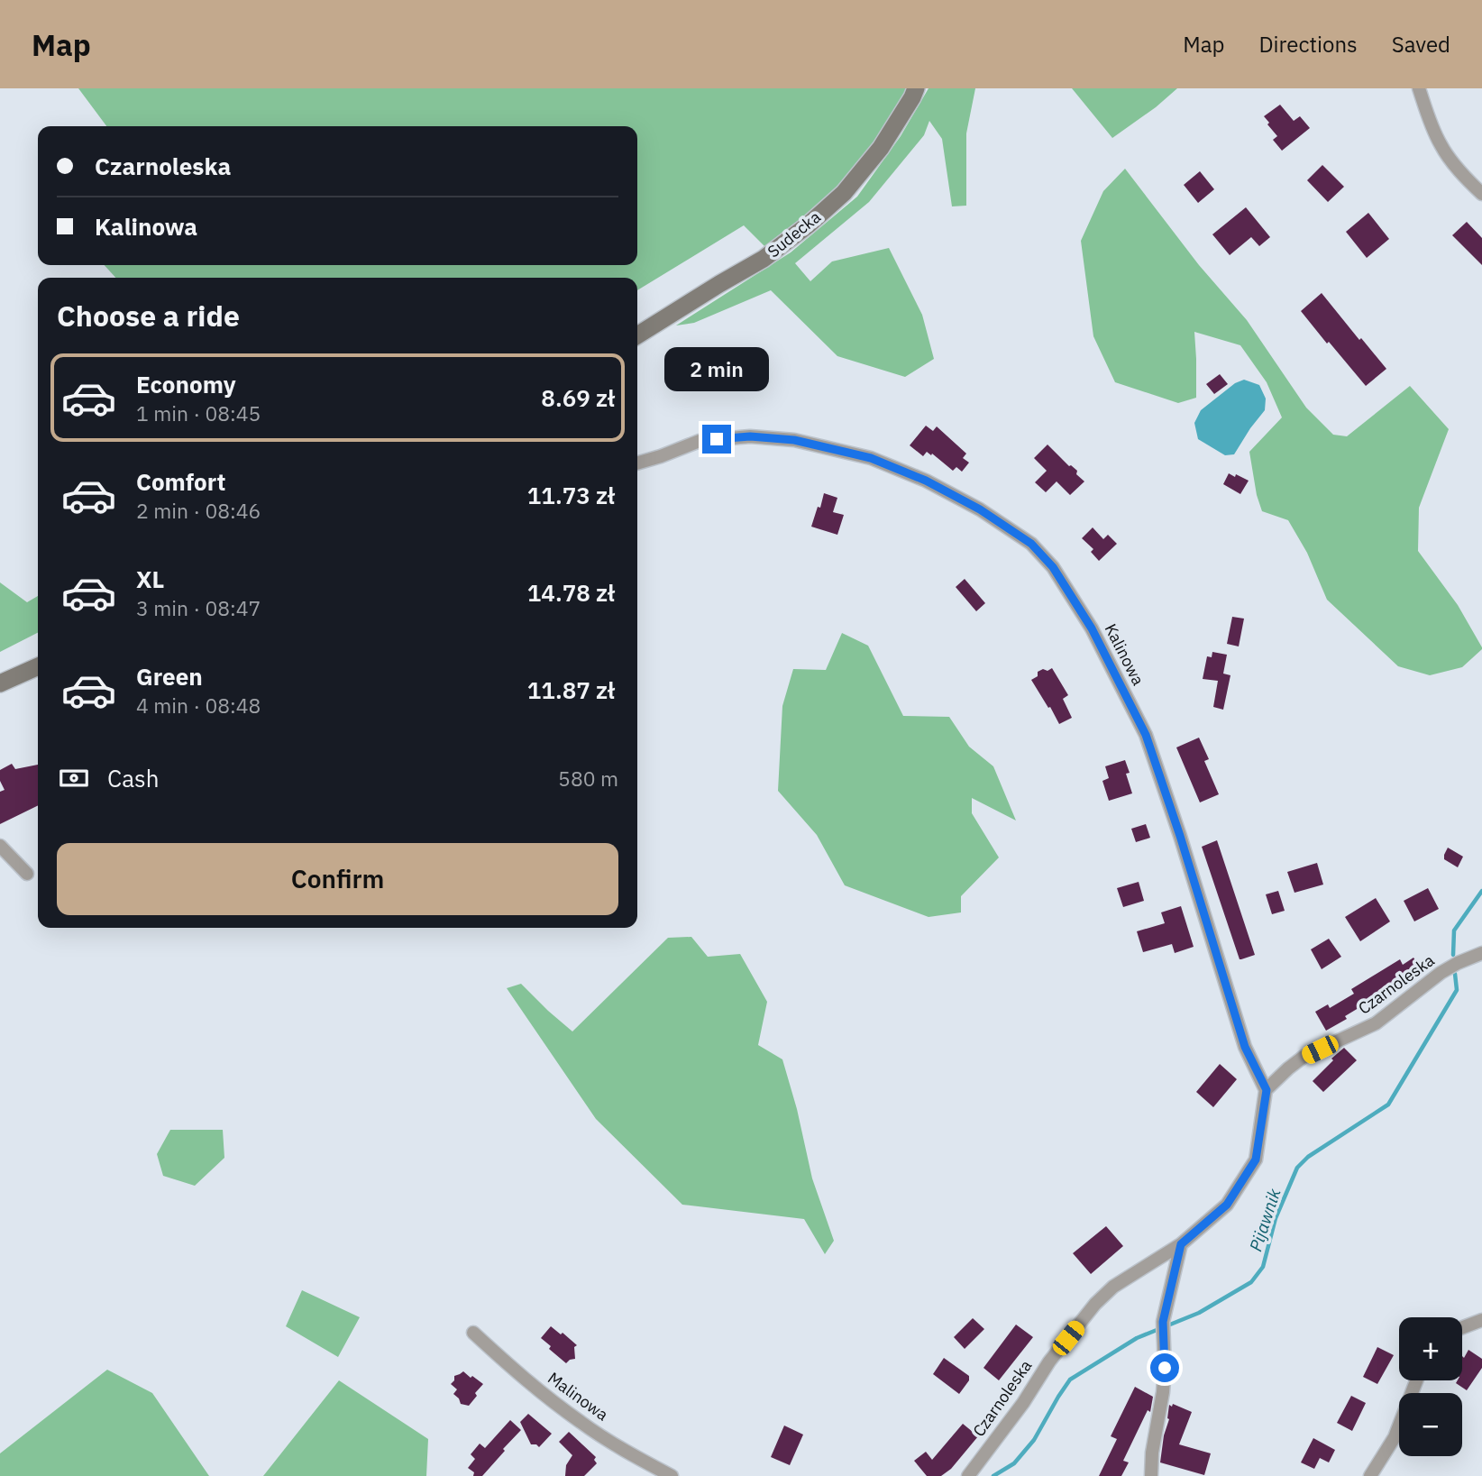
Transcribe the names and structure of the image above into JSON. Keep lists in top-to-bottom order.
{
  "streets": {
    "main road": ["Sudecka"],
    "street": ["Kalinowa", "Czarnoleska", "Malinowa"]
  },
  "crossings": [
    ["Kalinowa", "Czarnoleska"]
  ],
  "water": ["Pijawnik"],
  "page": {
    "header": "Map",
    "nav": ["Map", "Directions", "Saved"],
    "banner": ["Czarnoleska", "Kalinowa"],
    "heading": "Choose a ride",
    "bubble": "2 min",
    "list": [
      {
        "name": "Economy",
        "note": "1 min · 08:45",
        "value": "8.69 zł"
      },
      {
        "name": "Comfort",
        "note": "2 min · 08:46",
        "value": "11.73 zł"
      },
      {
        "name": "XL",
        "note": "3 min · 08:47",
        "value": "14.78 zł"
      },
      {
        "name": "Green",
        "note": "4 min · 08:48",
        "value": "11.87 zł"
      }
    ],
    "pay": ["Cash", "580 m"],
    "buttons": "Confirm",
    "map_buttons": ["+", "−"]
  }
}
